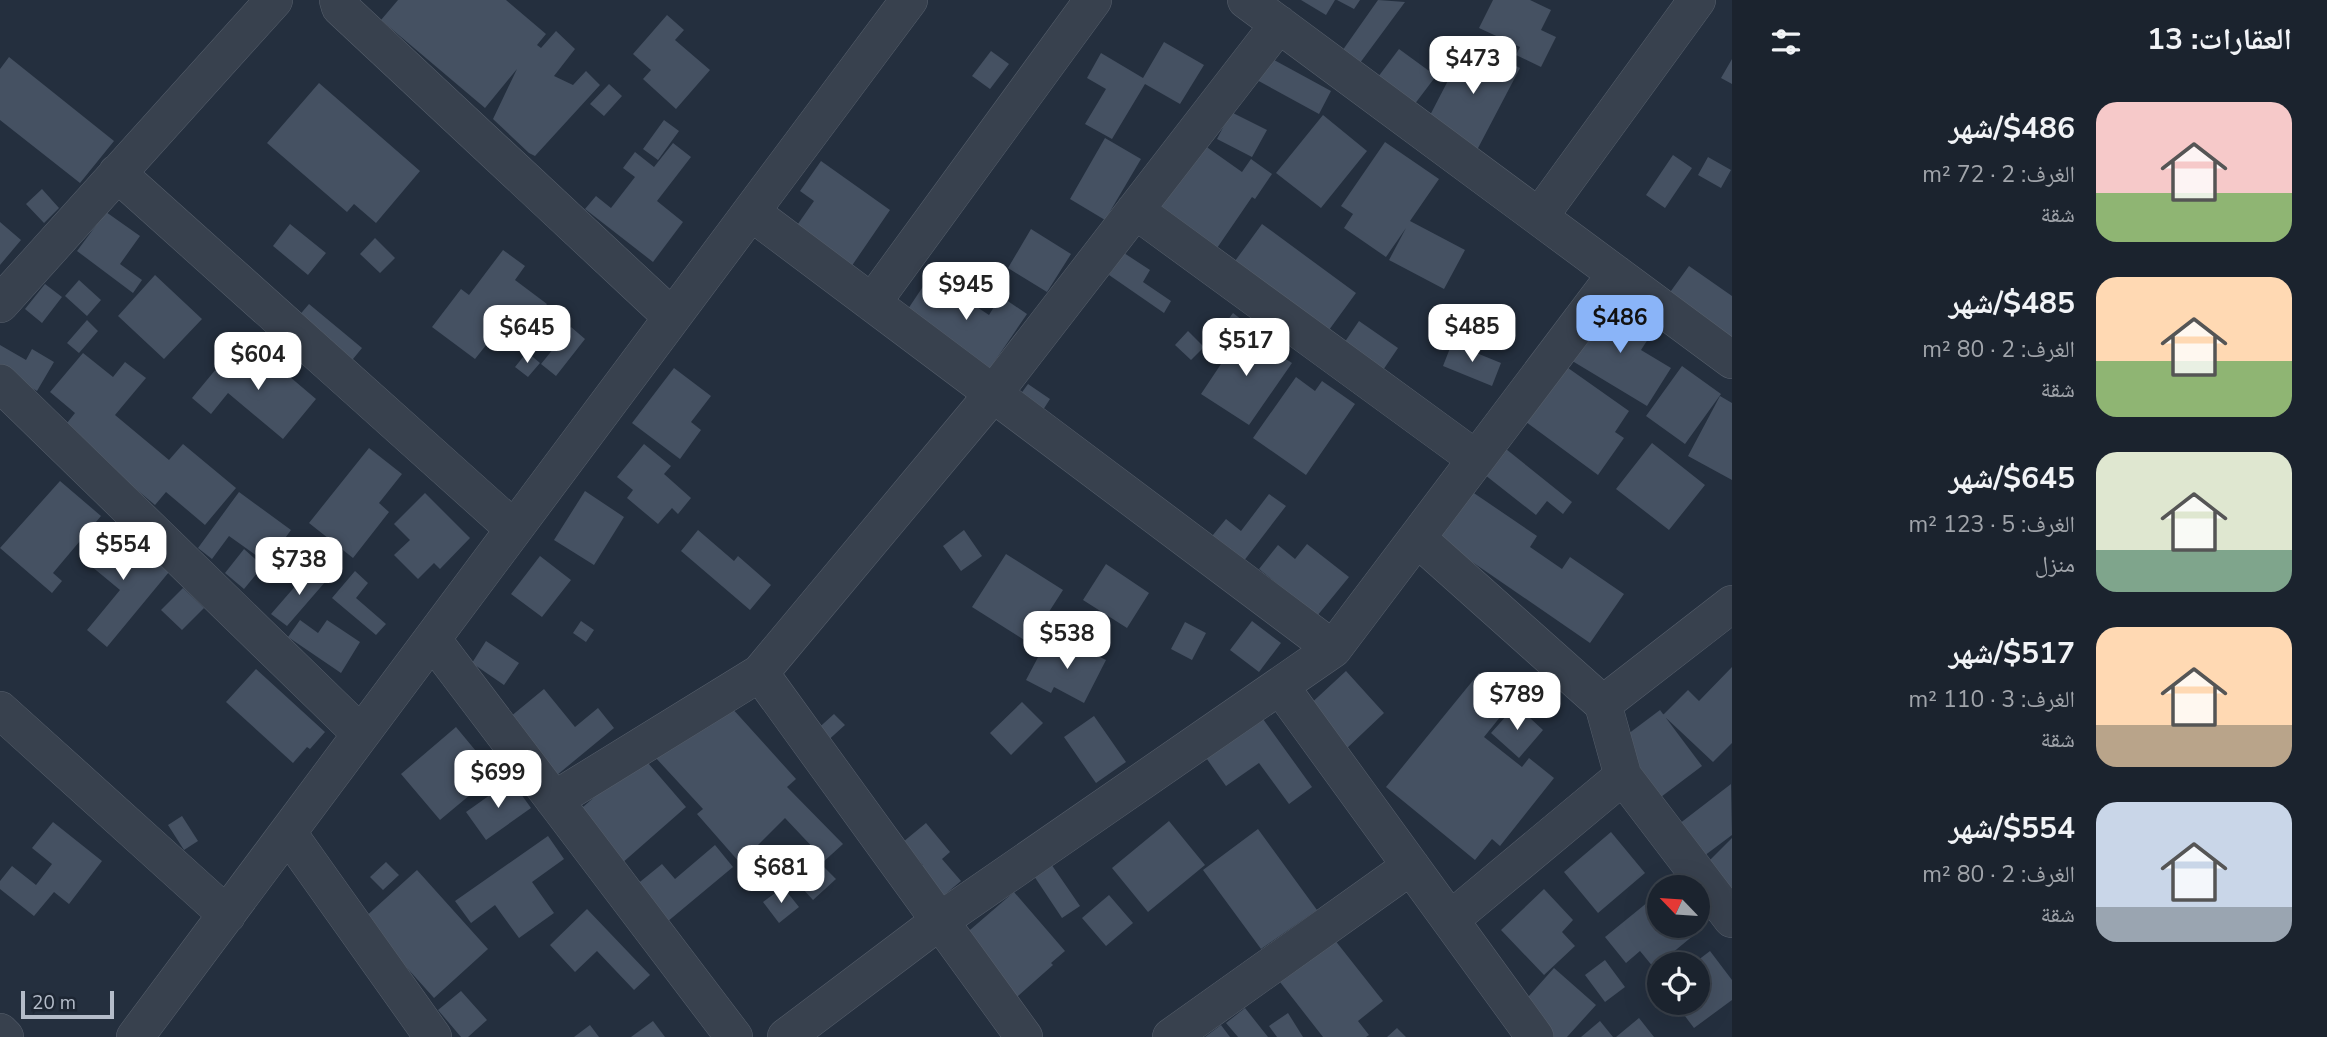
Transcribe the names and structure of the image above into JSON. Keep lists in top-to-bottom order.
{
  "scale_bar": "20 m",
  "north": "top left",
  "page": {
    "heading": "العقارات: 13",
    "price": [
      "$473",
      "$945",
      "$486",
      "$485",
      "$645",
      "$517",
      "$604",
      "$554",
      "$738",
      "$538",
      "$789",
      "$699",
      "$681"
    ],
    "list": [
      {
        "name": "$486/شهر",
        "note": "الغرف: 2 · 72 m² · شقة"
      },
      {
        "name": "$485/شهر",
        "note": "الغرف: 2 · 80 m² · شقة"
      },
      {
        "name": "$645/شهر",
        "note": "الغرف: 5 · 123 m² · منزل"
      },
      {
        "name": "$517/شهر",
        "note": "الغرف: 3 · 110 m² · شقة"
      },
      {
        "name": "$554/شهر",
        "note": "الغرف: 2 · 80 m² · شقة"
      }
    ],
    "scale": "20 m"
  }
}
